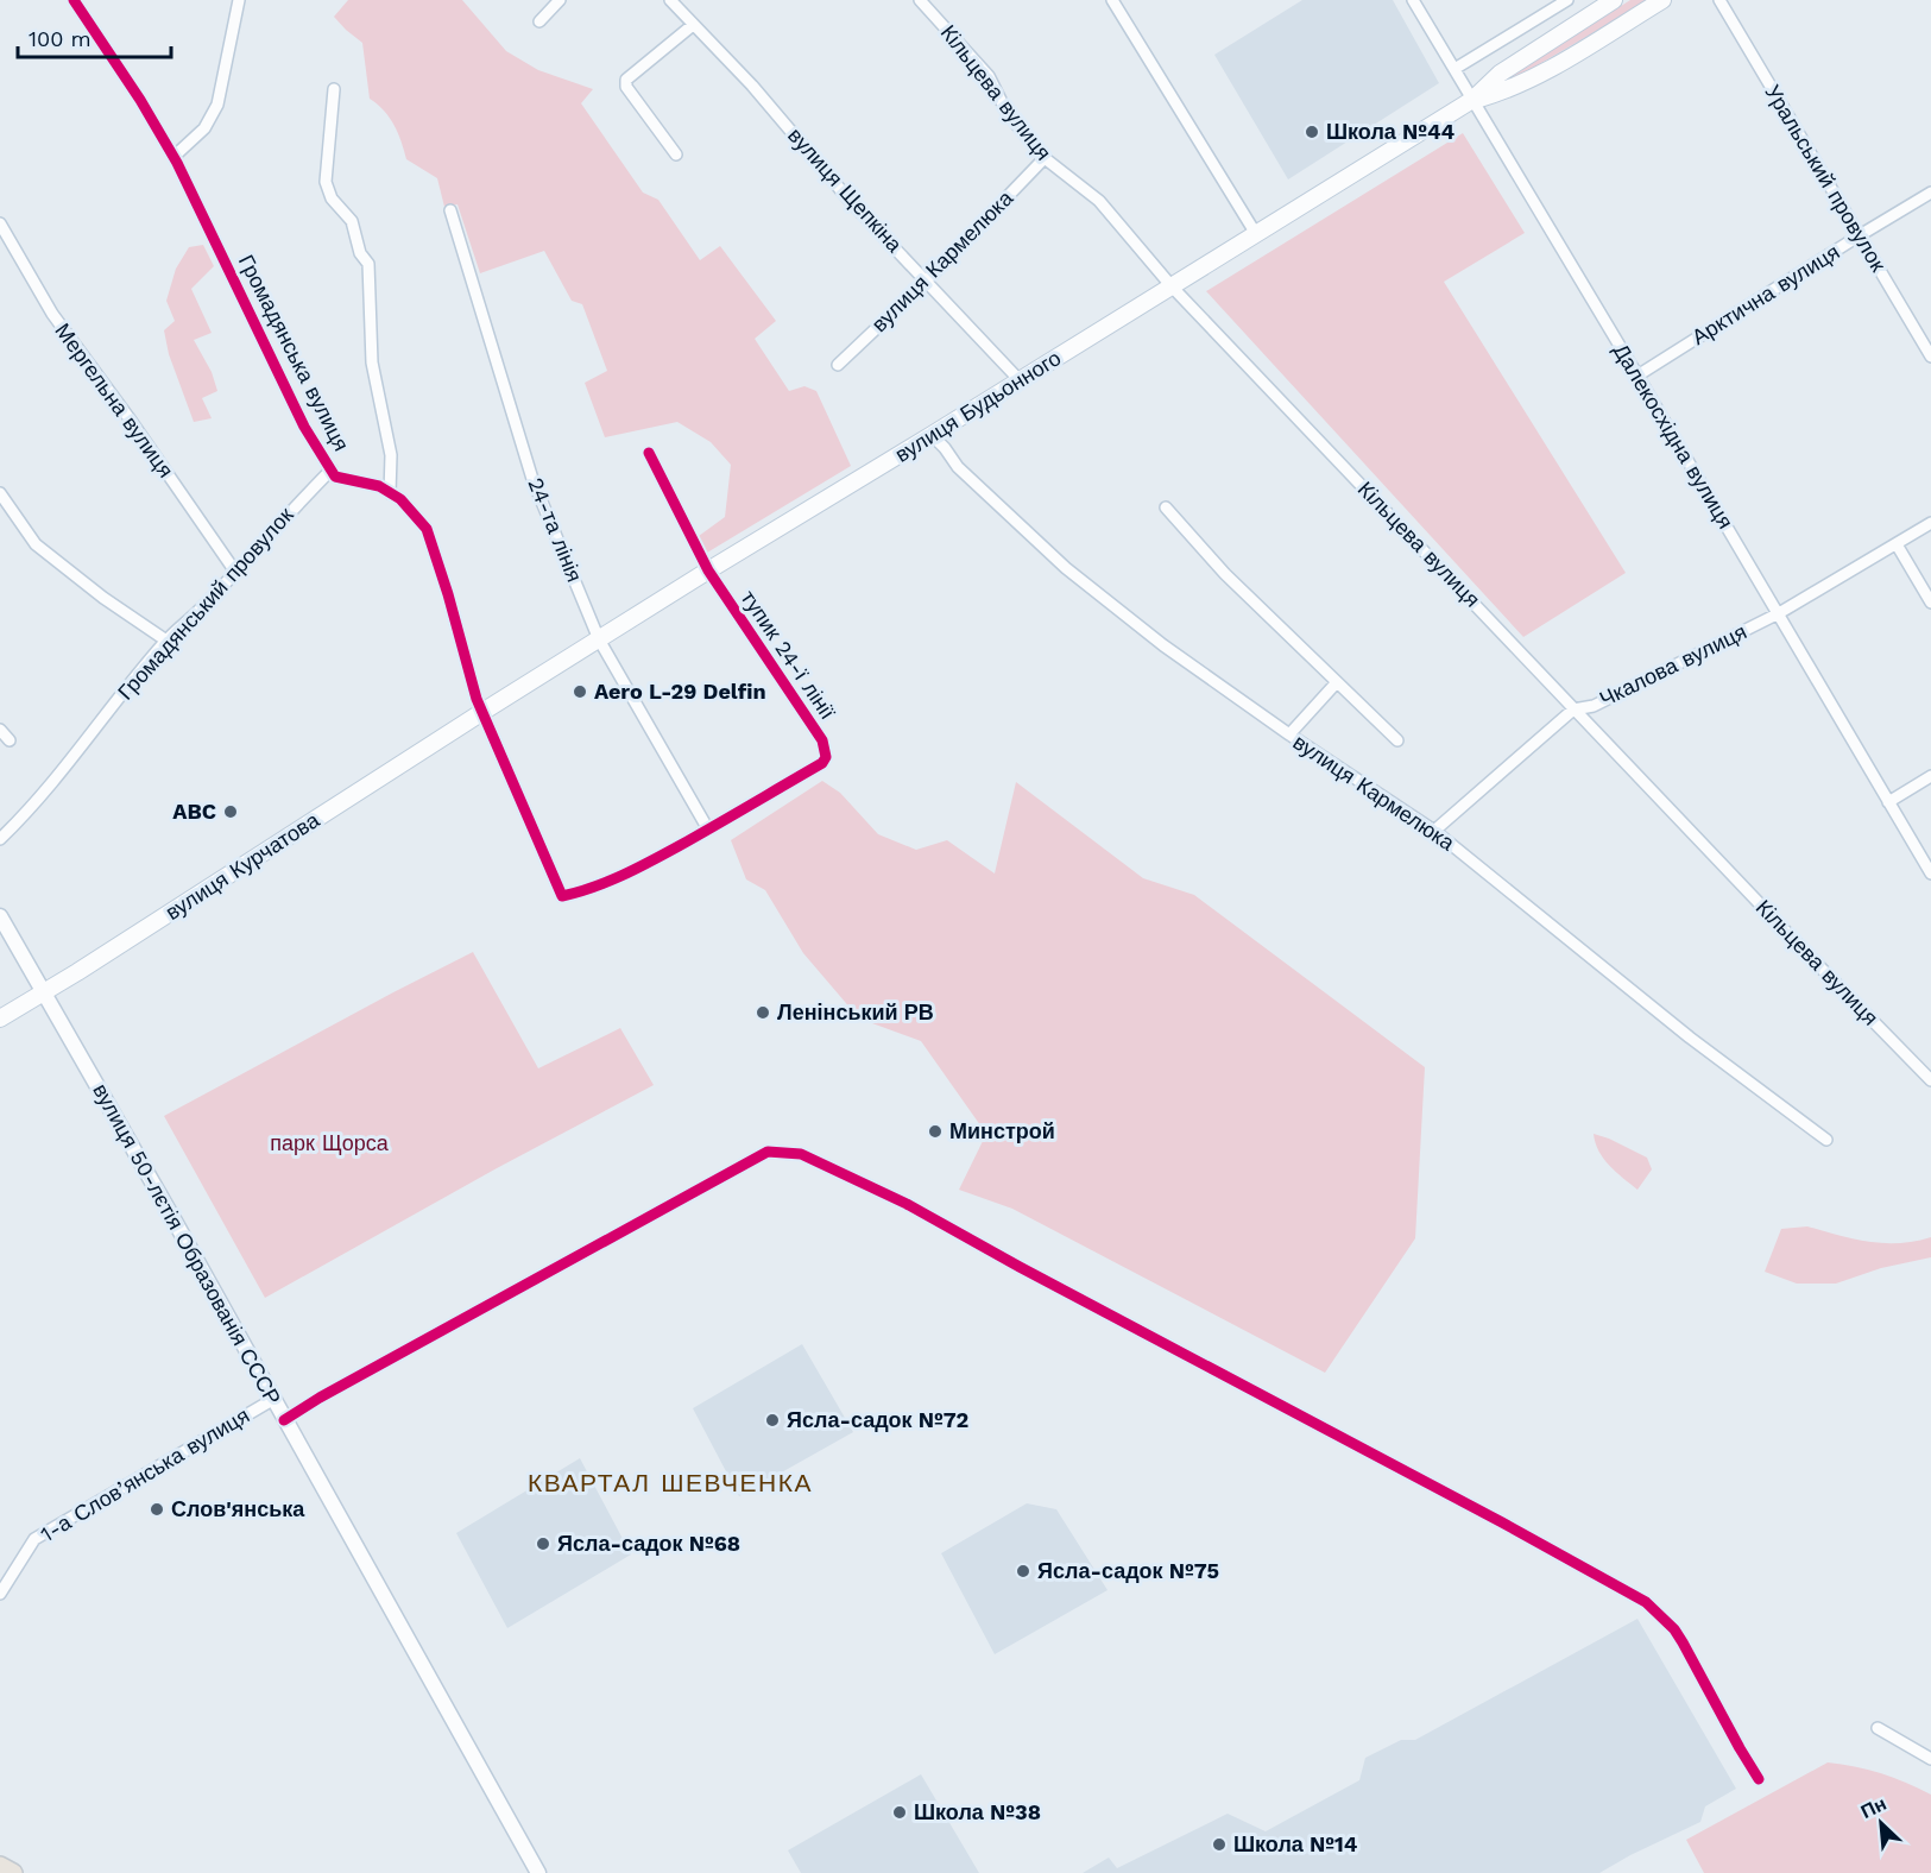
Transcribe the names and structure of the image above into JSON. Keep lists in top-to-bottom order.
{
  "streets": {
    "main road": ["вулиця Будьонного", "вулиця Курчатова"],
    "street": [
      "Кільцева вулиця",
      "Уральський провулок",
      "вулиця Щепкіна",
      "вулиця Кармелюка",
      "Арктична вулиця",
      "Громадянська вулиця",
      "Мергельна вулиця",
      "Далекосхідна вулиця",
      "24-та лінія",
      "Громадянський провулок",
      "тупик 24-ї лінії",
      "Чкалова вулиця",
      "вулиця 50-лєтія Образованія СССР",
      "1-а Слов’янська вулиця"
    ]
  },
  "crossings": [
    ["Кільцева вулиця", "вулиця Кармелюка"],
    ["Кільцева вулиця", "вулиця Будьонного"],
    ["Кільцева вулиця", "Чкалова вулиця"],
    ["Уральський провулок", "Арктична вулиця"],
    ["вулиця Щепкіна", "вулиця Кармелюка"],
    ["вулиця Щепкіна", "вулиця Будьонного"],
    ["вулиця Кармелюка", "вулиця Будьонного"],
    ["вулиця Кармелюка", "Чкалова вулиця"],
    ["Арктична вулиця", "Далекосхідна вулиця"],
    ["Громадянська вулиця", "вулиця Будьонного"],
    ["Громадянська вулиця", "24-та лінія"],
    ["Громадянська вулиця", "Громадянський провулок"],
    ["Громадянська вулиця", "тупик 24-ї лінії"],
    ["Громадянська вулиця", "вулиця Курчатова"],
    ["Мергельна вулиця", "Громадянський провулок"],
    ["вулиця Будьонного", "Далекосхідна вулиця"],
    ["вулиця Будьонного", "24-та лінія"],
    ["вулиця Будьонного", "тупик 24-ї лінії"],
    ["вулиця Будьонного", "вулиця Курчатова"],
    ["Далекосхідна вулиця", "Чкалова вулиця"],
    ["24-та лінія", "тупик 24-ї лінії"],
    ["вулиця Курчатова", "вулиця 50-лєтія Образованія СССР"],
    ["вулиця 50-лєтія Образованія СССР", "1-а Слов’янська вулиця"]
  ],
  "districts": ["КВАРТАЛ ШЕВЧЕНКА"],
  "parks": ["парк Щорса"],
  "places": [
    "Школа №44",
    "Aero L-29 Delfin",
    "ABC",
    "Ленінський РВ",
    "Минстрой",
    "Ясла-садок №72",
    "Слов'янська",
    "Ясла-садок №68",
    "Ясла-садок №75",
    "Школа №38",
    "Школа №14"
  ],
  "scale_bar": "100 m",
  "north": "top left"
}
